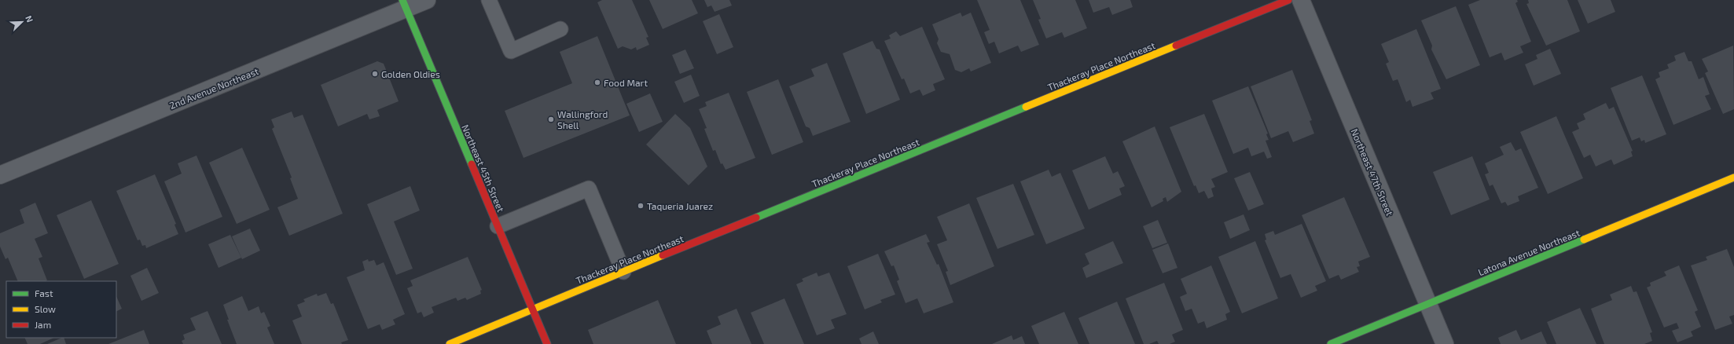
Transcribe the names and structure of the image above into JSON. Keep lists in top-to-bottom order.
{
  "streets": {
    "street": [
      "Thackeray Place Northeast",
      "2nd Avenue Northeast",
      "Northeast 45th Street",
      "Northeast 47th Street",
      "Latona Avenue Northeast"
    ]
  },
  "crossings": [
    ["Thackeray Place Northeast", "Northeast 45th Street"],
    ["2nd Avenue Northeast", "Northeast 45th Street"],
    ["Northeast 47th Street", "Latona Avenue Northeast"]
  ],
  "places": [
    "Golden Oldies",
    "Food Mart",
    "Wallingford Shell",
    "Taqueria Juarez"
  ],
  "legend": ["Fast", "Slow", "Jam"],
  "north": "top right"
}
